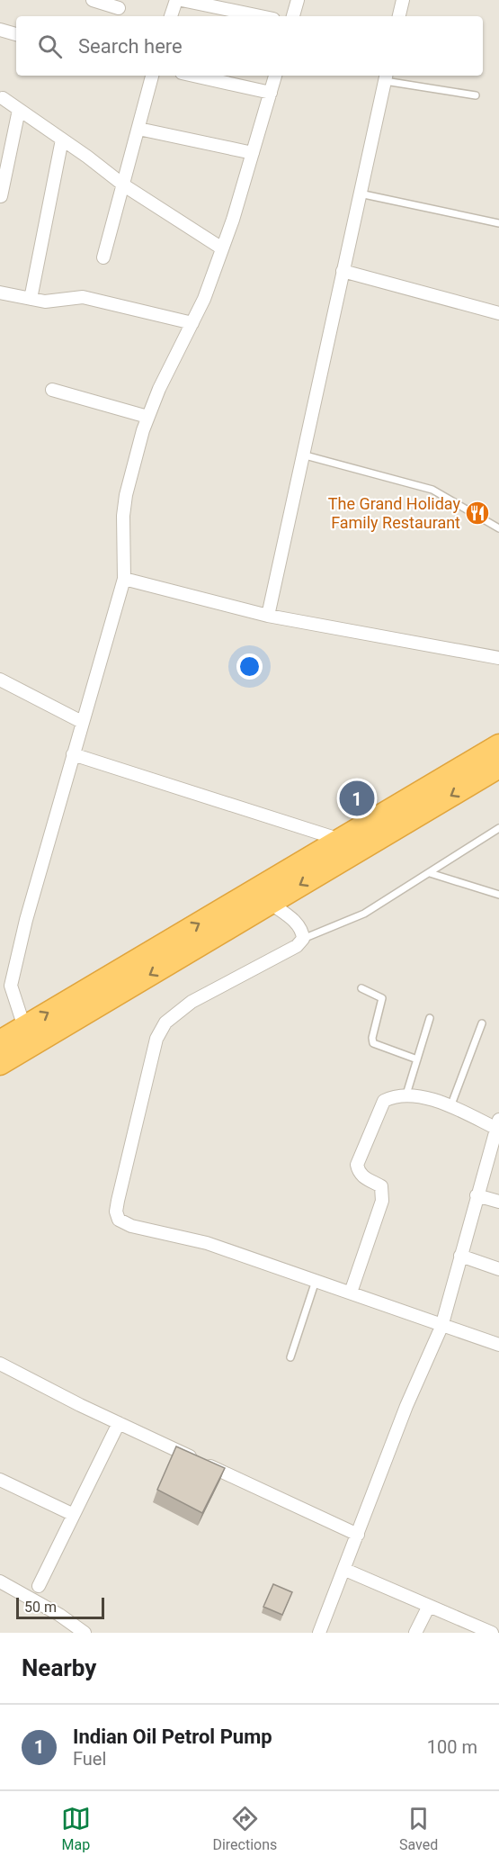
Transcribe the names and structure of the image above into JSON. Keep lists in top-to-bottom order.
{
  "places": {
    "restaurant": ["The Grand Holiday Family Restaurant"]
  },
  "scale_bar": "50 m",
  "page": {
    "search": "Search here",
    "pins": "1",
    "scale": "50 m",
    "heading": "Nearby",
    "list": [
      {
        "mark": "1",
        "name": "Indian Oil Petrol Pump",
        "note": "Fuel",
        "value": "100 m"
      }
    ],
    "nav": ["Map", "Directions", "Saved"]
  }
}
